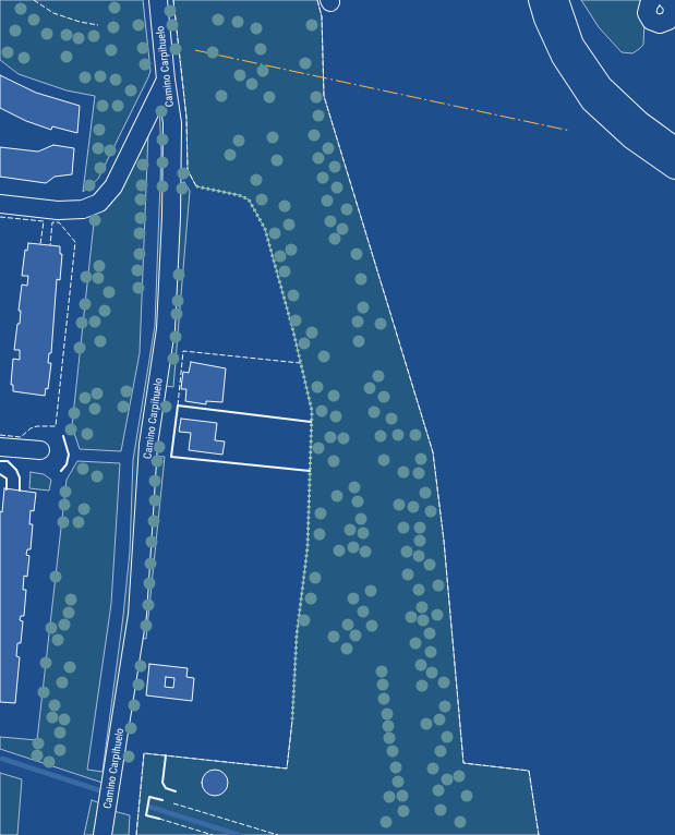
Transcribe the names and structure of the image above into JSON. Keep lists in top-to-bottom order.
{
  "streets": {
    "street": ["Camino Carpihuelo"]
  }
}
